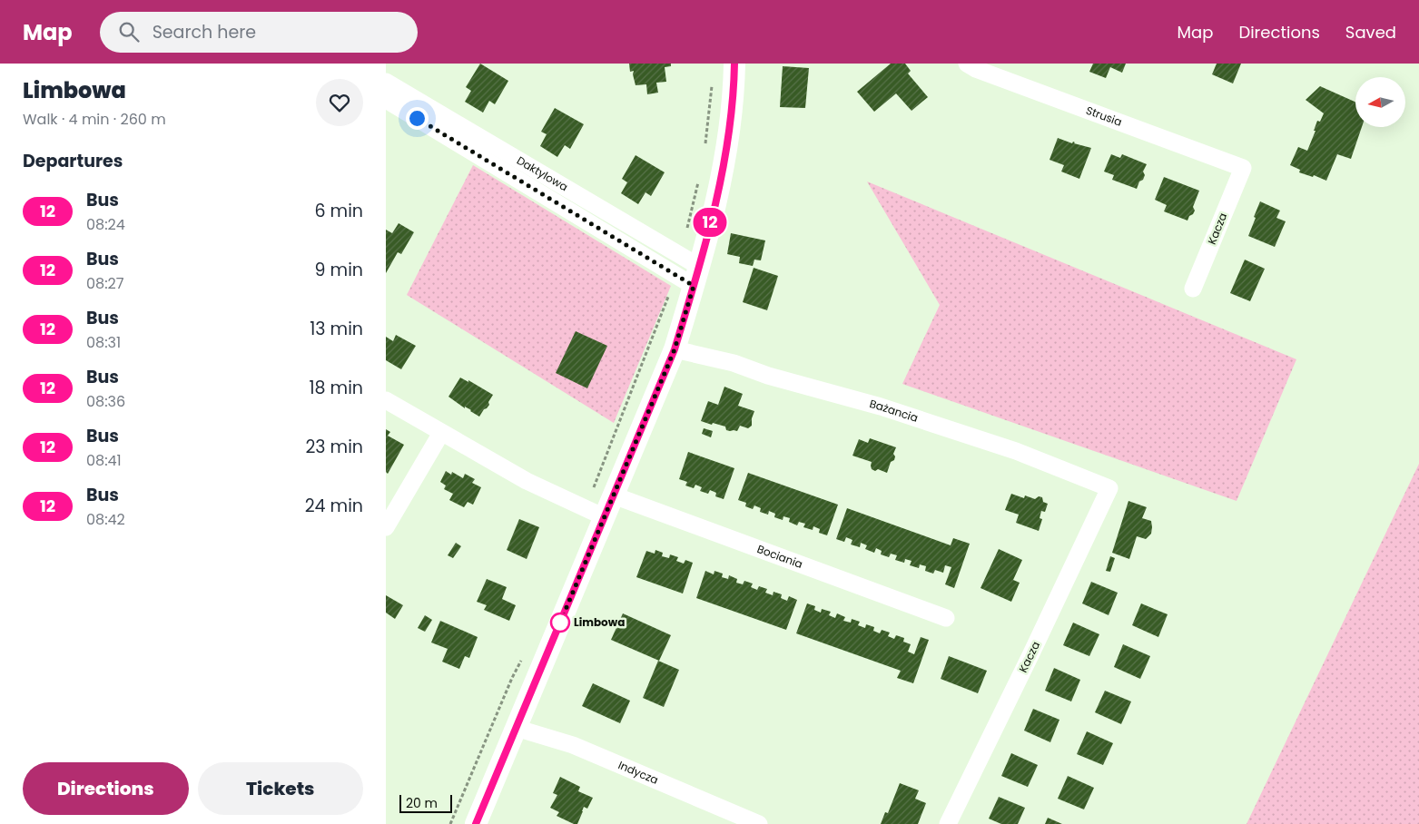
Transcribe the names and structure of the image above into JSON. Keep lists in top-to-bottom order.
{
  "streets": {
    "street": [
      "Strusia",
      "Daktylowa",
      "Kacza",
      "Bażancia",
      "Bociania",
      "Indycza"
    ]
  },
  "crossings": [
    ["Strusia", "Kacza"],
    ["Kacza", "Bażancia"]
  ],
  "places": ["Limbowa"],
  "lines": ["bus line 12"],
  "scale_bar": "20 m",
  "north": "left",
  "page": {
    "header": "Map",
    "search": "Search here",
    "nav": ["Map", "Directions", "Saved"],
    "heading": [
      ["Limbowa", "Walk · 4 min · 260 m"],
      "Departures"
    ],
    "on_map": "12",
    "list": [
      {
        "mark": "12",
        "name": "Bus",
        "note": "08:24",
        "value": "6 min"
      },
      {
        "mark": "12",
        "name": "Bus",
        "note": "08:27",
        "value": "9 min"
      },
      {
        "mark": "12",
        "name": "Bus",
        "note": "08:31",
        "value": "13 min"
      },
      {
        "mark": "12",
        "name": "Bus",
        "note": "08:36",
        "value": "18 min"
      },
      {
        "mark": "12",
        "name": "Bus",
        "note": "08:41",
        "value": "23 min"
      },
      {
        "mark": "12",
        "name": "Bus",
        "note": "08:42",
        "value": "24 min"
      }
    ],
    "buttons": ["Directions", "Tickets"],
    "scale": "20 m"
  }
}
